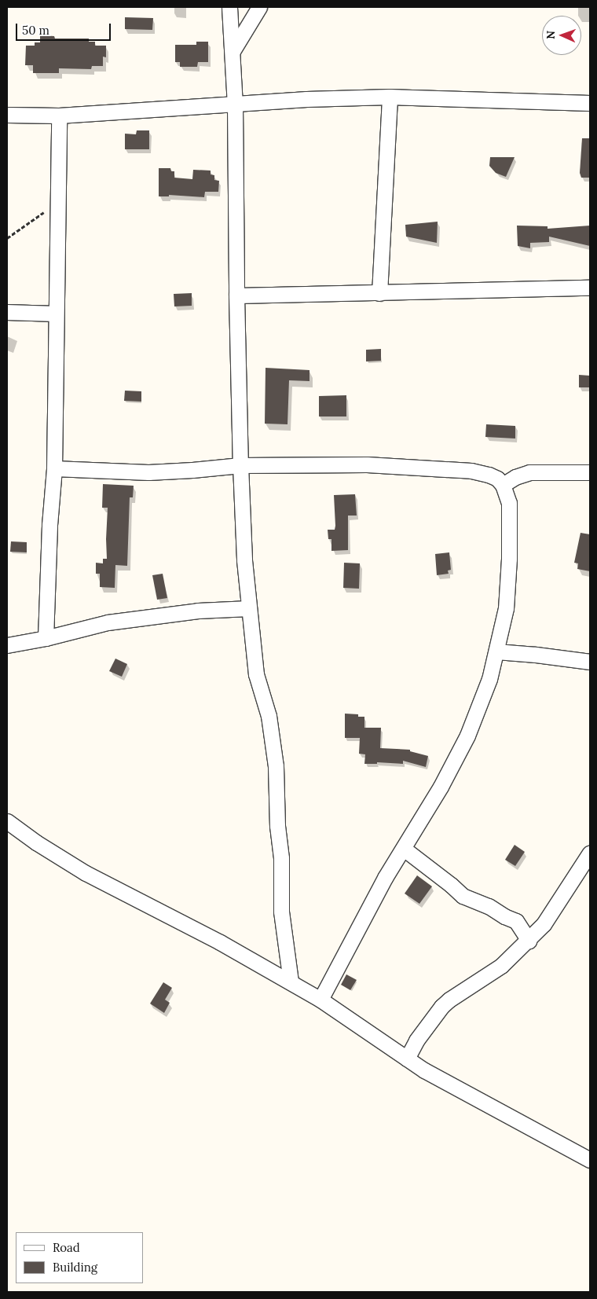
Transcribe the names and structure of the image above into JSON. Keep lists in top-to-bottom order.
{
  "legend": ["Road", "Building"],
  "scale_bar": "50 m",
  "north": "left"
}
